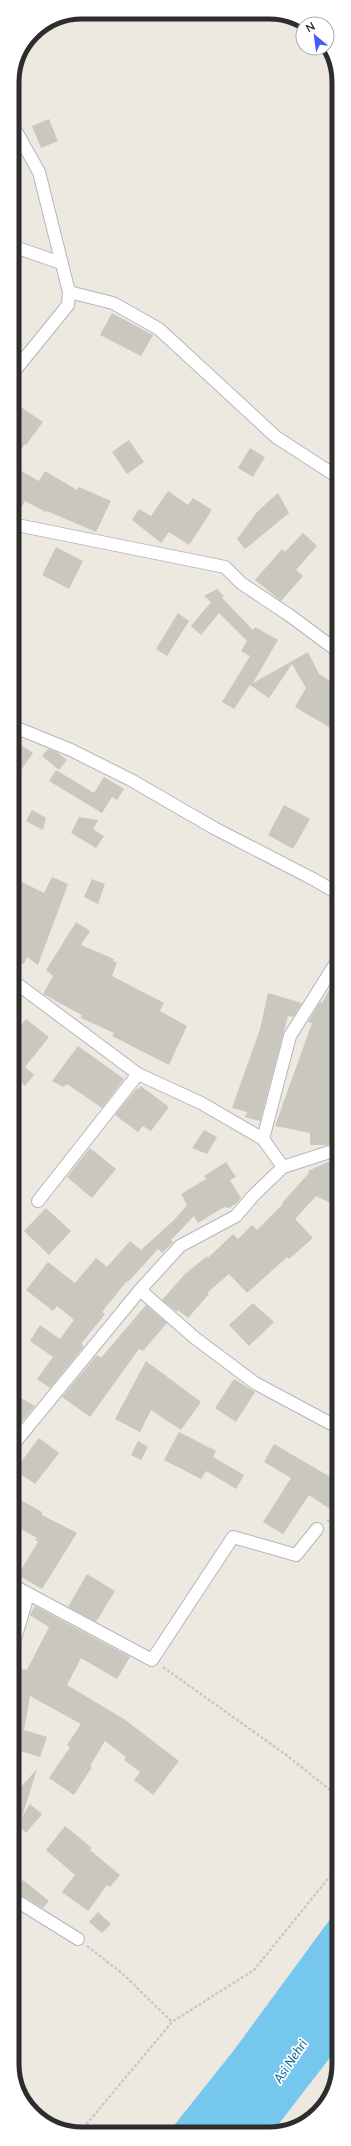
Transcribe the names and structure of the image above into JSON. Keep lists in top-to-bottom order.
{
  "water": ["Asi Nehri"],
  "north": "top left"
}
